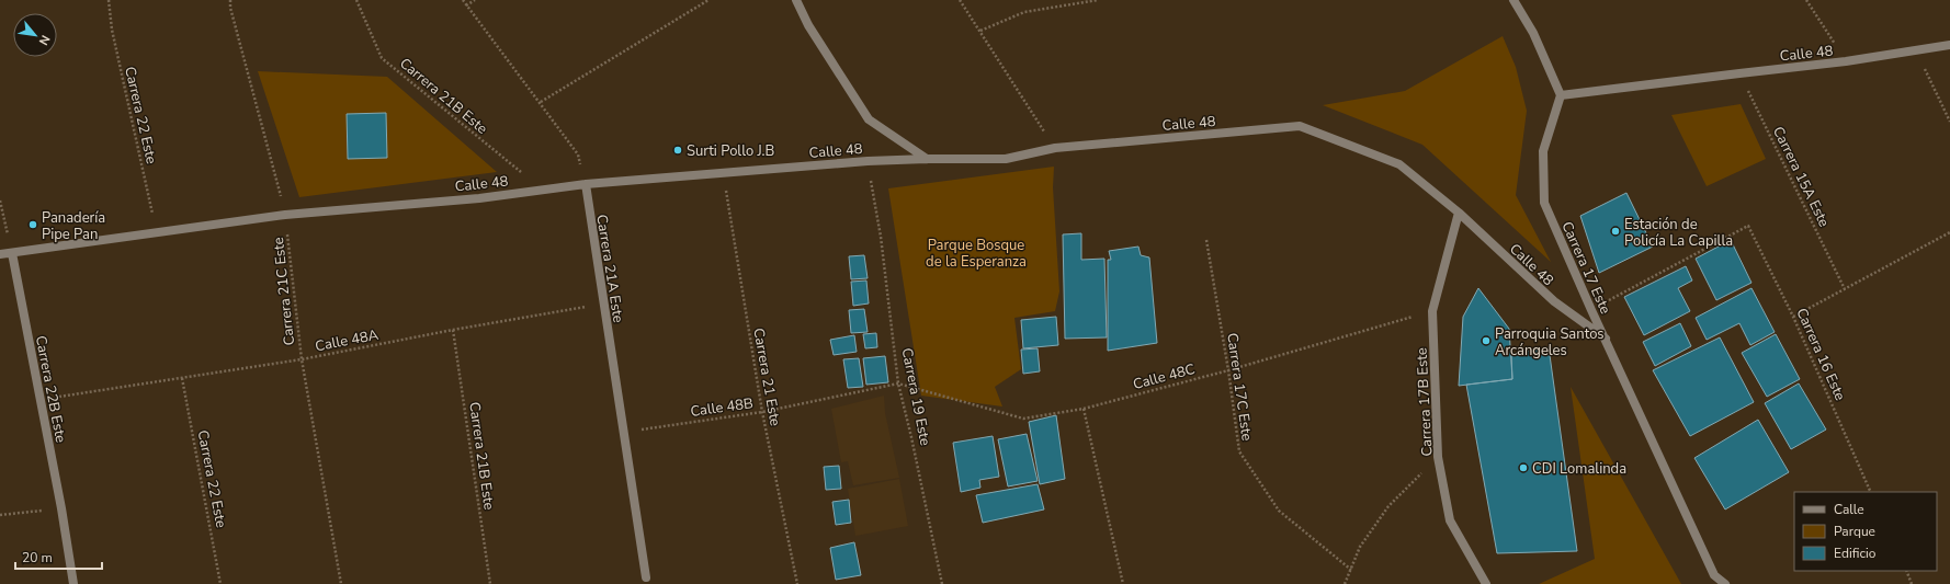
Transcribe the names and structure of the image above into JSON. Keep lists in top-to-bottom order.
{
  "streets": {
    "street": [
      "Calle 48",
      "Carrera 17 Este",
      "Carrera 21A Este",
      "Carrera 22B Este",
      "Carrera 17B Este"
    ],
    "path": [
      "Carrera 21B Este",
      "Carrera 22 Este",
      "Carrera 15A Este",
      "Carrera 21C Este",
      "Calle 48A",
      "Carrera 16 Este",
      "Calle 48C",
      "Carrera 21 Este",
      "Carrera 17C Este",
      "Carrera 19 Este",
      "Calle 48B"
    ]
  },
  "crossings": [
    ["Calle 48", "Carrera 21B Este"],
    ["Calle 48", "Carrera 22 Este"],
    ["Calle 48", "Carrera 15A Este"],
    ["Calle 48", "Carrera 17 Este"],
    ["Calle 48", "Carrera 21A Este"],
    ["Calle 48", "Carrera 21C Este"],
    ["Calle 48", "Carrera 21 Este"],
    ["Calle 48", "Carrera 22B Este"],
    ["Calle 48", "Carrera 19 Este"],
    ["Calle 48", "Carrera 17B Este"],
    ["Carrera 21B Este", "Calle 48A"],
    ["Carrera 22 Este", "Calle 48A"],
    ["Carrera 17 Este", "Carrera 16 Este"],
    ["Carrera 21A Este", "Calle 48A"],
    ["Carrera 21A Este", "Calle 48B"],
    ["Carrera 21C Este", "Calle 48A"],
    ["Calle 48A", "Carrera 22B Este"],
    ["Calle 48C", "Carrera 17C Este"],
    ["Calle 48C", "Carrera 19 Este"],
    ["Calle 48C", "Carrera 17B Este"],
    ["Calle 48C", "Calle 48B"],
    ["Carrera 21 Este", "Calle 48B"],
    ["Carrera 19 Este", "Calle 48B"]
  ],
  "parks": ["Parque Bosque de la Esperanza"],
  "places": [
    "Surti Pollo J.B",
    "Panadería Pipe Pan",
    "Estación de Policía La Capilla",
    "Parroquia Santos Arcángeles",
    "CDI Lomalinda"
  ],
  "legend": ["Calle", "Parque", "Edificio"],
  "scale_bar": "20 m",
  "north": "bottom right"
}
